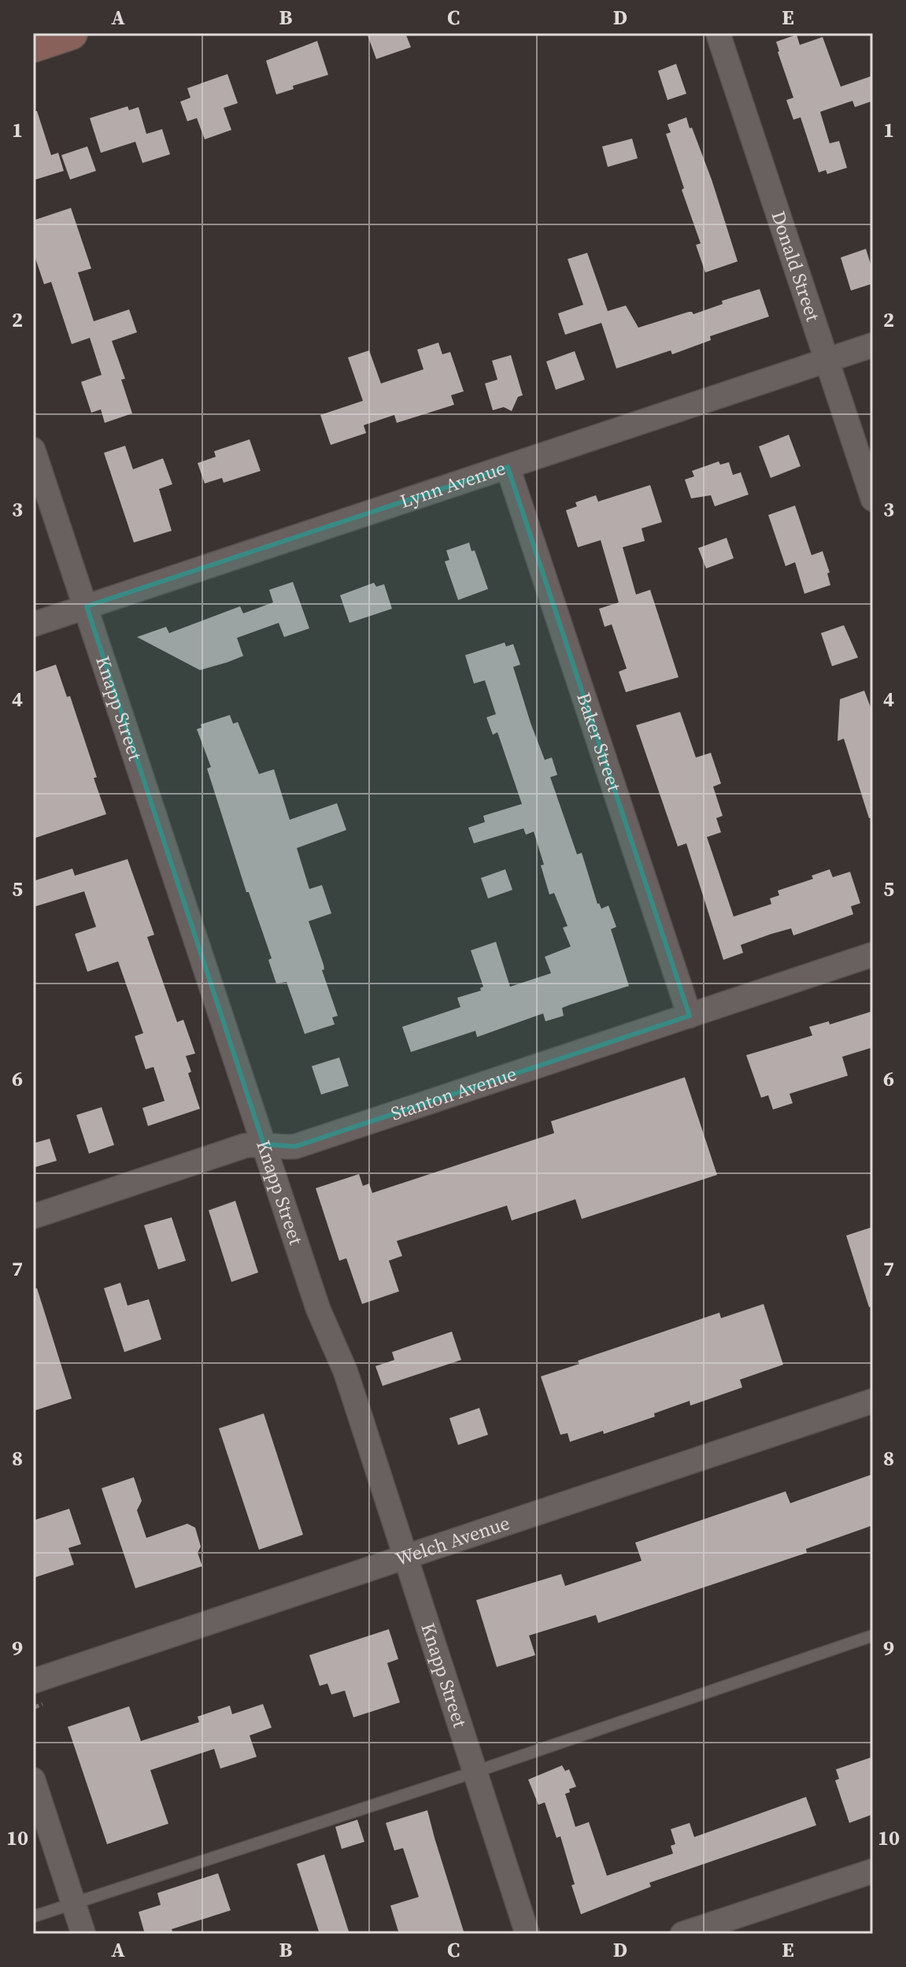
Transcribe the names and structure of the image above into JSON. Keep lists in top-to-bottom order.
{
  "streets": {
    "street": [
      "Donald Street",
      "Lynn Avenue",
      "Knapp Street",
      "Baker Street",
      "Stanton Avenue",
      "Welch Avenue"
    ]
  },
  "crossings": [
    ["Donald Street", "Lynn Avenue"],
    ["Lynn Avenue", "Knapp Street"],
    ["Lynn Avenue", "Baker Street"],
    ["Knapp Street", "Stanton Avenue"],
    ["Knapp Street", "Welch Avenue"],
    ["Baker Street", "Stanton Avenue"]
  ],
  "grid": {
    "columns": [
      "A",
      "B",
      "C",
      "D",
      "E"
    ],
    "rows": [
      "1",
      "2",
      "3",
      "4",
      "5",
      "6",
      "7",
      "8",
      "9",
      "10"
    ]
  }
}
